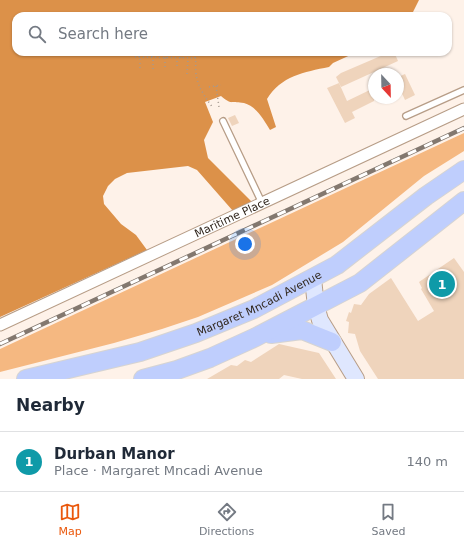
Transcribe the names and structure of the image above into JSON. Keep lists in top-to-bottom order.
{
  "streets": {
    "main road": ["Margaret Mncadi Avenue"],
    "street": ["Maritime Place"]
  },
  "north": "bottom",
  "page": {
    "search": "Search here",
    "pins": "1",
    "heading": "Nearby",
    "list": [
      {
        "mark": "1",
        "name": "Durban Manor",
        "note": "Place · Margaret Mncadi Avenue",
        "value": "140 m"
      }
    ],
    "nav": ["Map", "Directions", "Saved"]
  }
}
